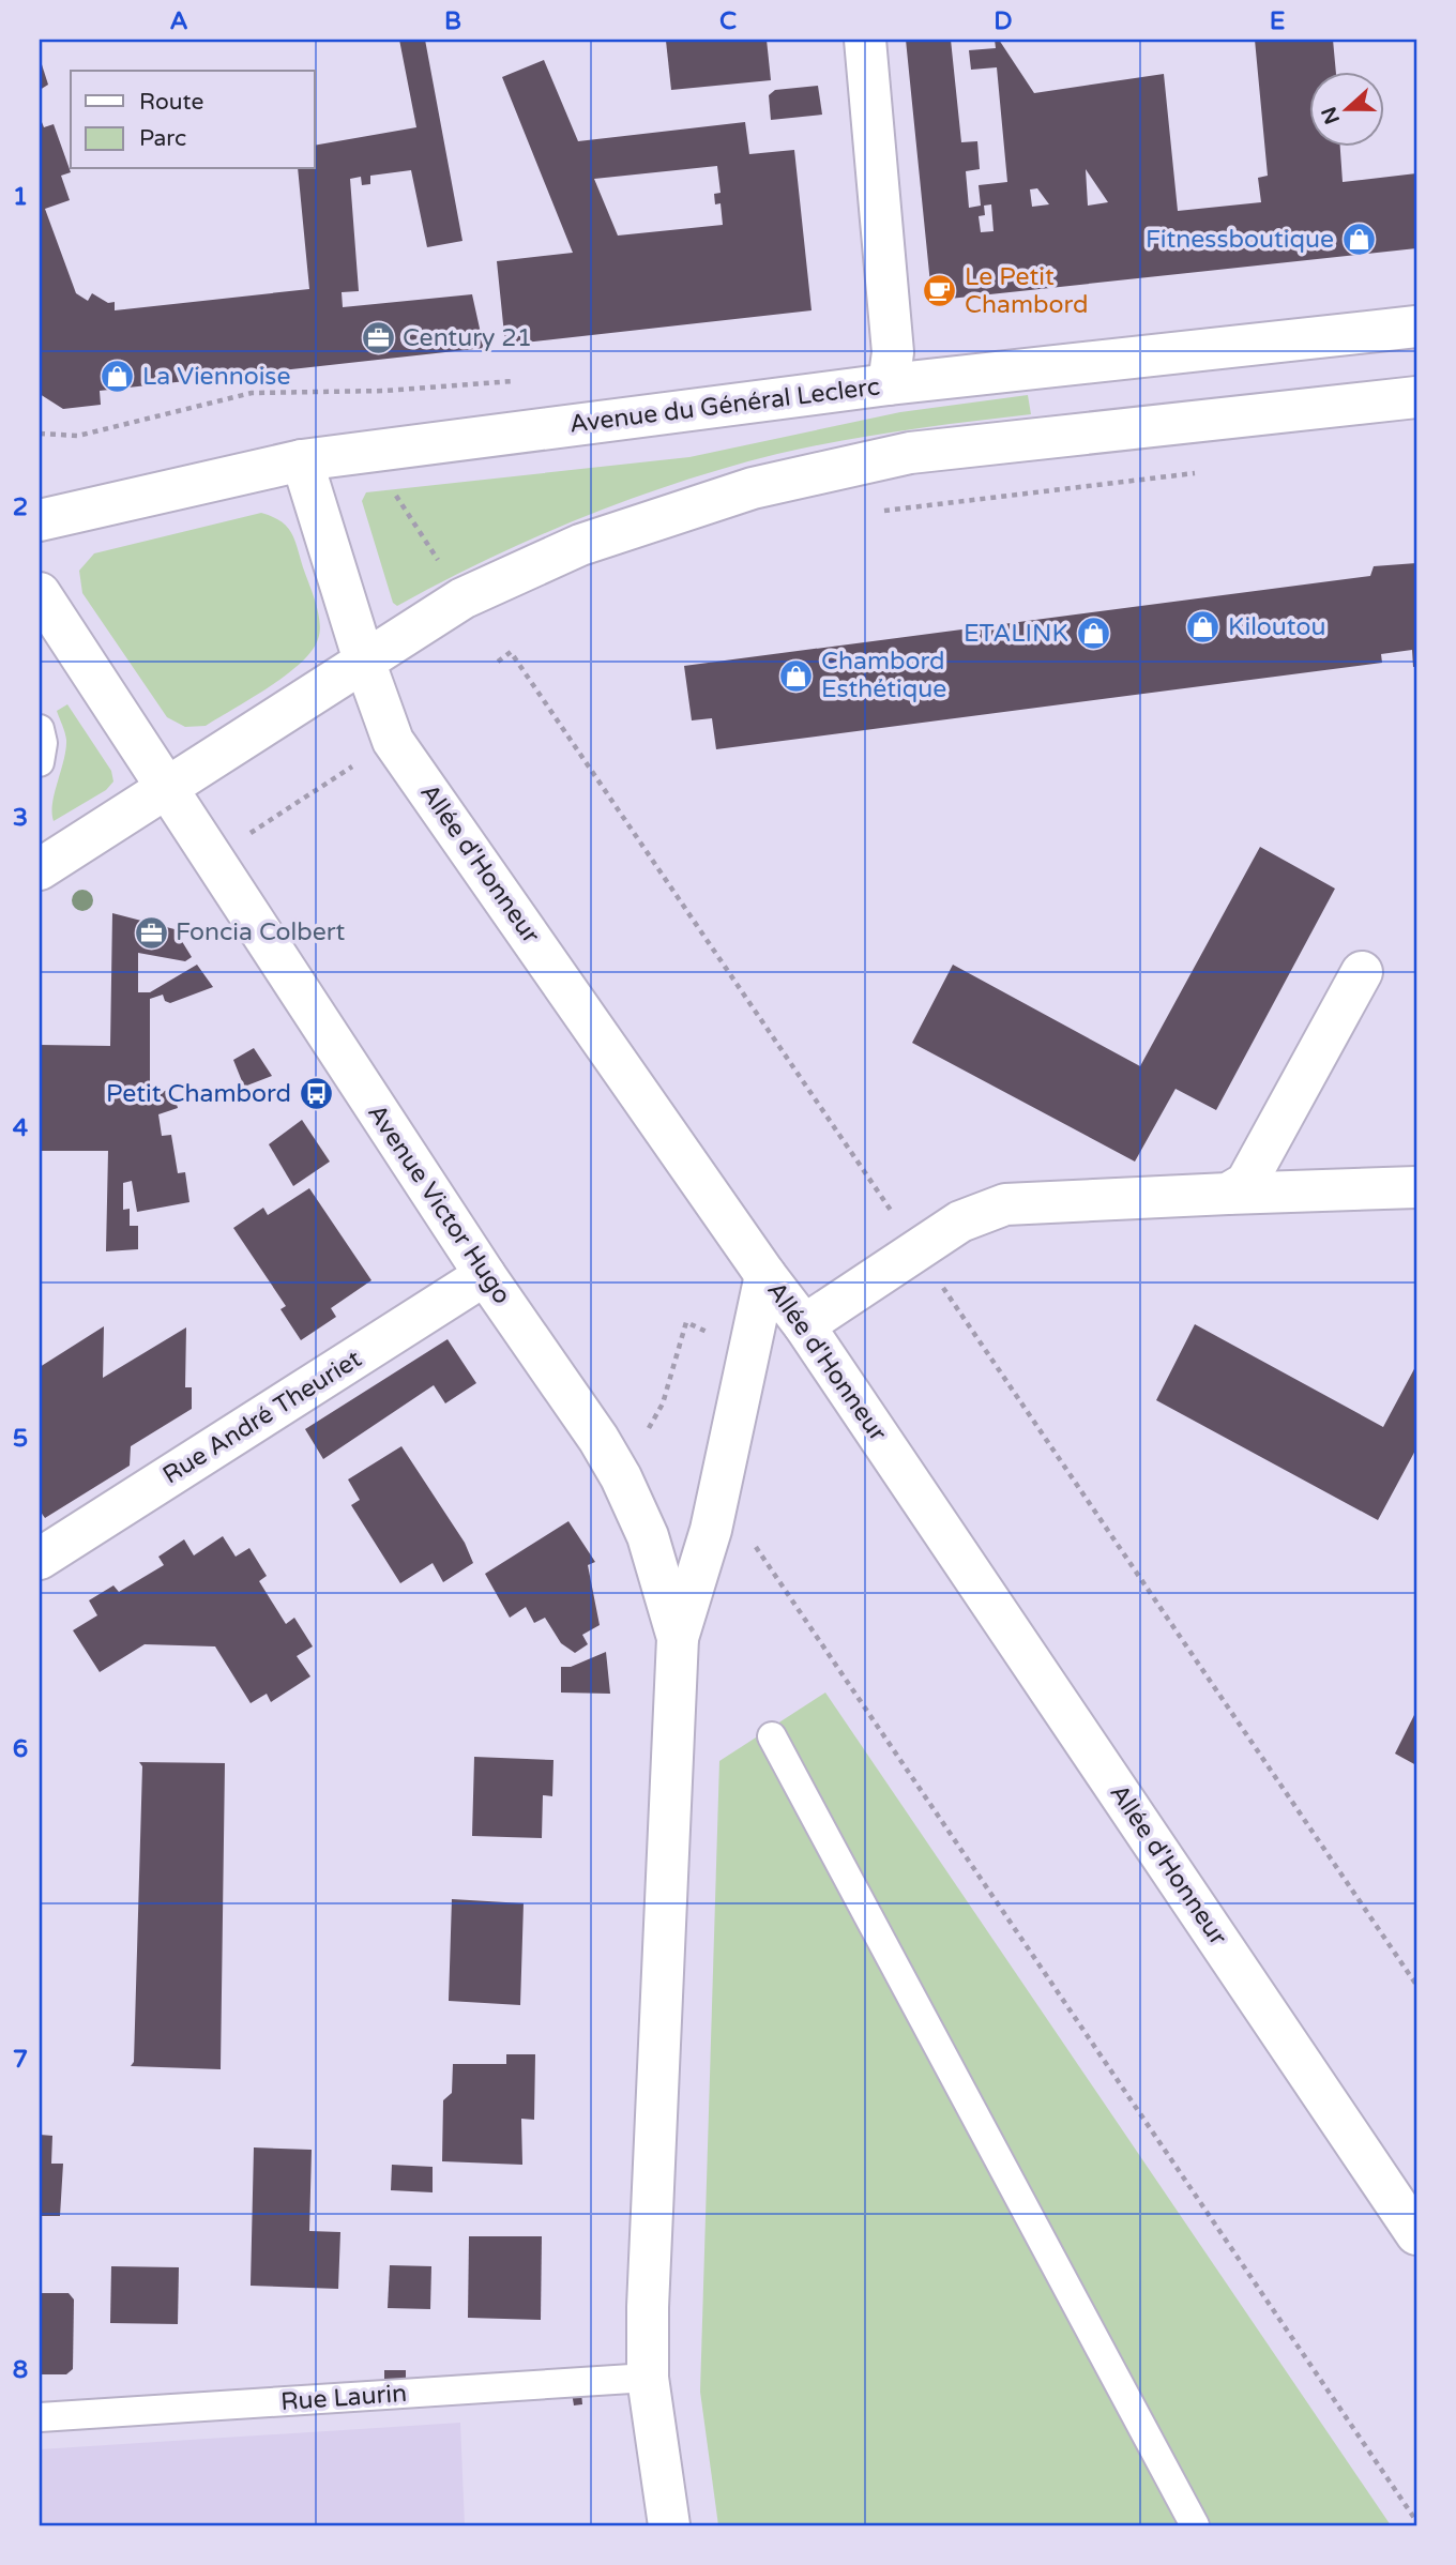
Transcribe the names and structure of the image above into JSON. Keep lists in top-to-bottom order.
{
  "streets": {
    "main road": [
      "Avenue du Général Leclerc",
      "Allée d'Honneur",
      "Avenue Victor Hugo",
      "Rue André Theuriet"
    ],
    "lane": ["Rue Laurin"]
  },
  "crossings": [
    ["Avenue du Général Leclerc", "Allée d'Honneur"],
    ["Avenue Victor Hugo", "Rue André Theuriet"]
  ],
  "places": {
    "shop": [
      "Fitnessboutique",
      "La Viennoise",
      "Kiloutou",
      "ETALINK",
      "Chambord Esthétique"
    ],
    "cafe": ["Le Petit Chambord"],
    "office": ["Century 21", "Foncia Colbert"],
    "bus stop": ["Petit Chambord"]
  },
  "legend": ["Route", "Parc"],
  "north": "left",
  "grid": {
    "columns": [
      "A",
      "B",
      "C",
      "D",
      "E"
    ],
    "rows": [
      "1",
      "2",
      "3",
      "4",
      "5",
      "6",
      "7",
      "8"
    ]
  }
}
